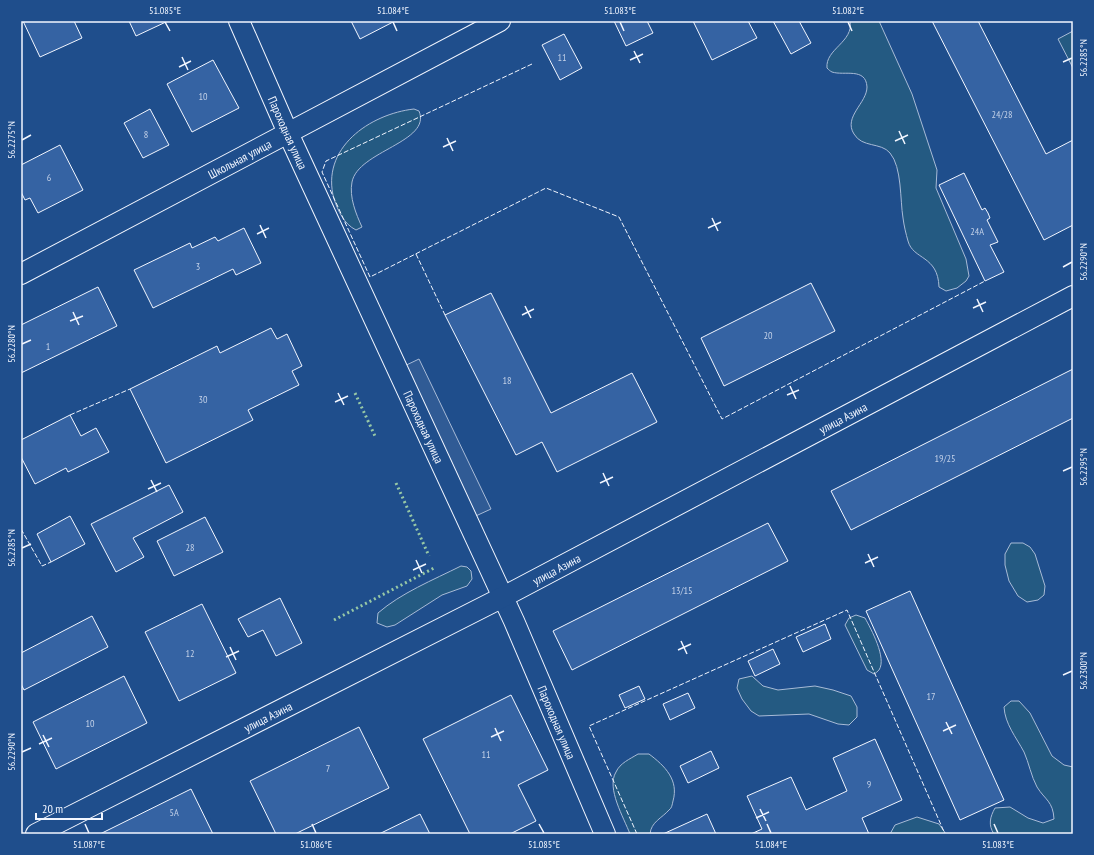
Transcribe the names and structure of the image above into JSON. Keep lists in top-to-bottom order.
{
  "streets": {
    "street": ["Пароходная улица", "Школьная улица", "улица Азина"]
  },
  "crossings": [
    ["Пароходная улица", "Школьная улица"],
    ["Пароходная улица", "улица Азина"]
  ],
  "house_numbers": [
    "11",
    "10",
    "24/28",
    "8",
    "6",
    "24А",
    "3",
    "20",
    "1",
    "18",
    "30",
    "19/25",
    "28",
    "13/15",
    "12",
    "17",
    "10",
    "11",
    "7",
    "9",
    "5А"
  ],
  "scale_bar": "20 m",
  "coordinates": [
    "51.085°E",
    "51.084°E",
    "51.083°E",
    "51.082°E",
    "56.2285°N",
    "56.2275°N",
    "56.2290°N",
    "56.2280°N",
    "56.2295°N",
    "56.2300°N",
    "51.087°E",
    "51.086°E"
  ]
}
